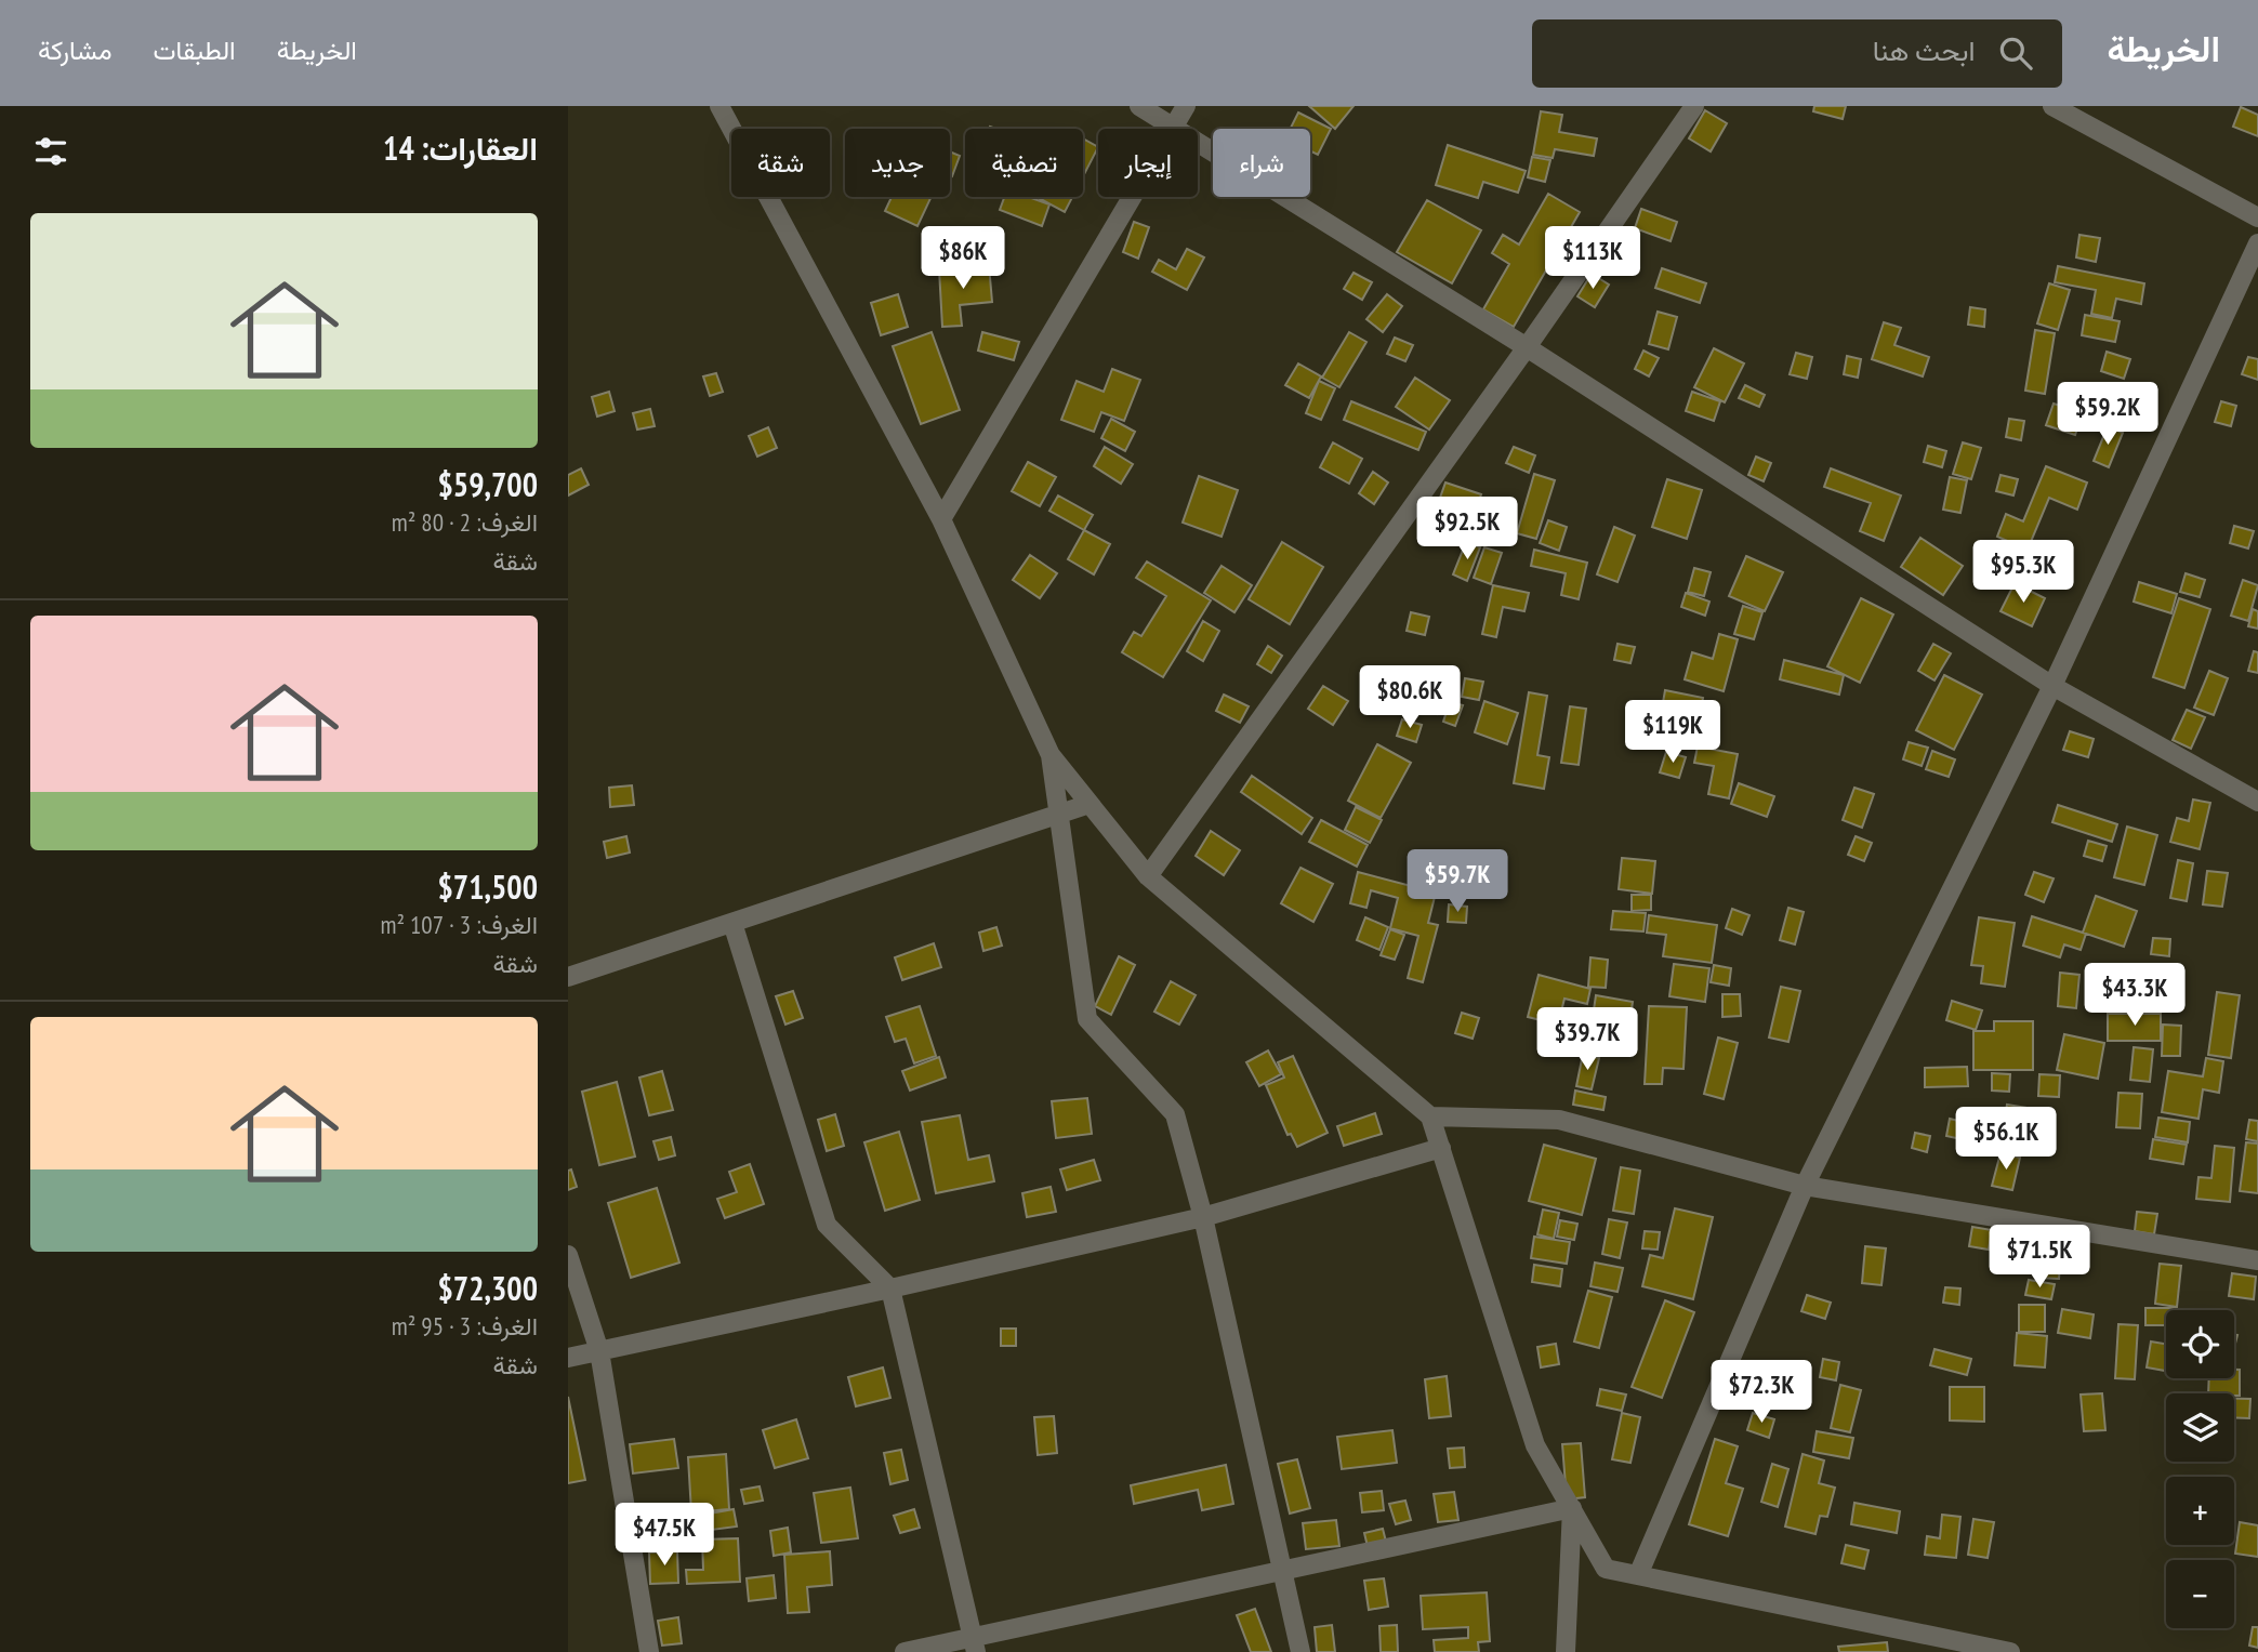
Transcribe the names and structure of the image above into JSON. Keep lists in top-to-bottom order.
{
  "page": {
    "header": "الخريطة",
    "search": "ابحث هنا",
    "nav": ["الخريطة", "الطبقات", "مشاركة"],
    "heading": "العقارات: 14",
    "chip": [
      "شراء",
      "إيجار",
      "تصفية",
      "جديد",
      "شقة"
    ],
    "list": [
      {
        "name": "$59,700",
        "note": "الغرف: 2 · 80 m² · شقة"
      },
      {
        "name": "$71,500",
        "note": "الغرف: 3 · 107 m² · شقة"
      },
      {
        "name": "$72,300",
        "note": "الغرف: 3 · 95 m² · شقة"
      }
    ],
    "price": [
      "$86K",
      "$113K",
      "$59.2K",
      "$92.5K",
      "$95.3K",
      "$80.6K",
      "$119K",
      "$59.7K",
      "$43.3K",
      "$39.7K",
      "$56.1K",
      "$71.5K",
      "$72.3K",
      "$47.5K"
    ],
    "map_buttons": ["+", "−"]
  }
}
